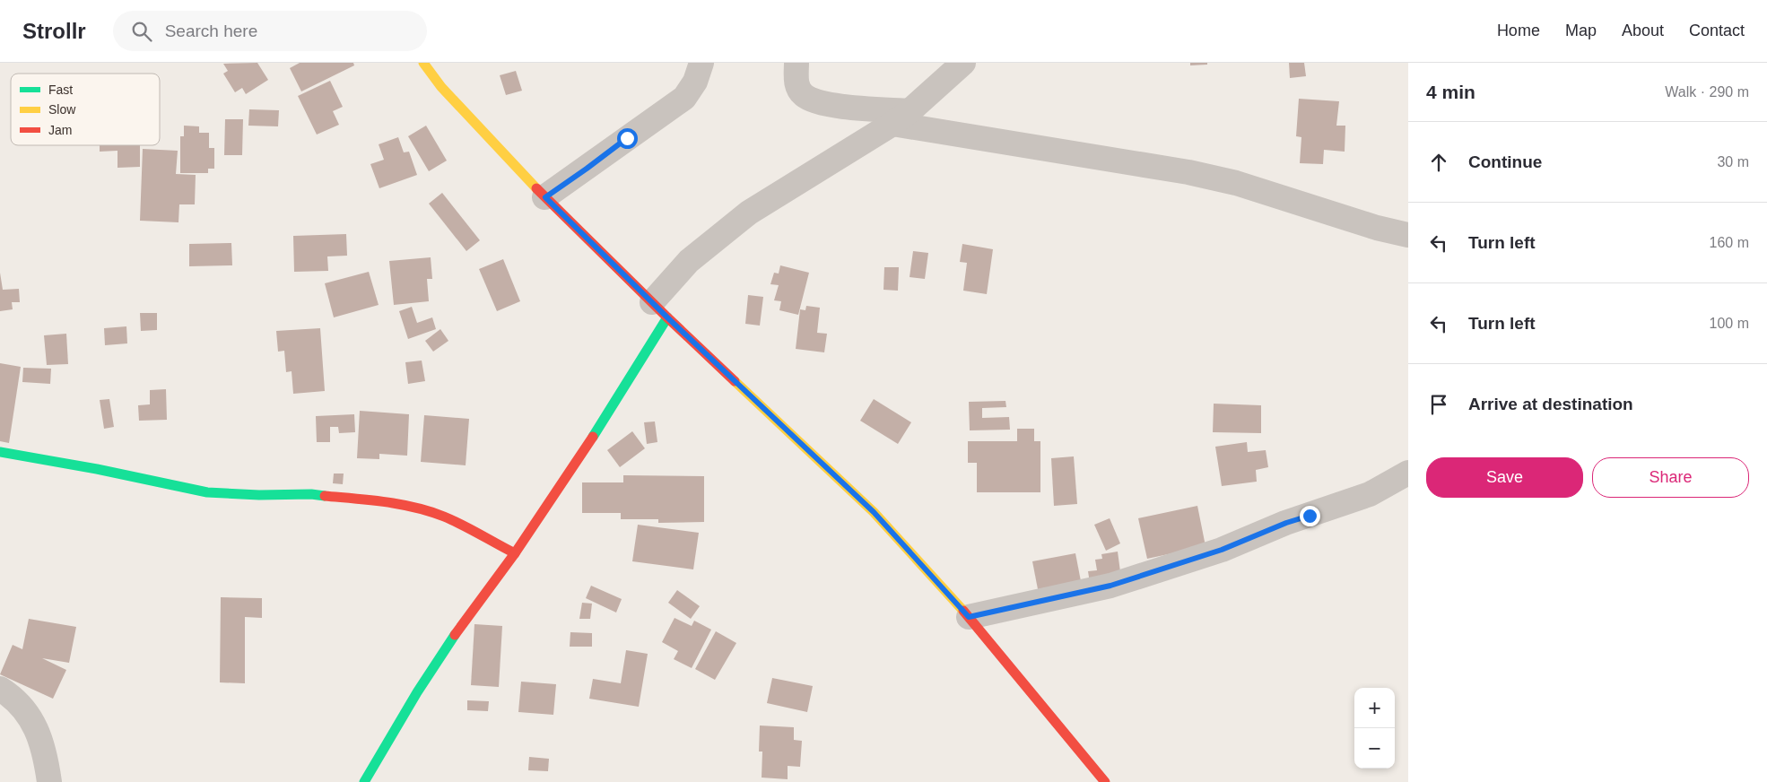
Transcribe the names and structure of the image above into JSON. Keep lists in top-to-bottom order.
{
  "legend": ["Fast", "Slow", "Jam"],
  "page": {
    "header": "Strollr",
    "search": "Search here",
    "nav": [
      "Home",
      "Map",
      "About",
      "Contact"
    ],
    "heading": ["4 min", "Walk · 290 m"],
    "list": [
      ["Continue", "30 m"],
      ["Turn left", "160 m"],
      ["Turn left", "100 m"],
      "Arrive at destination"
    ],
    "buttons": ["Save", "Share"],
    "map_buttons": ["+", "−"]
  }
}
